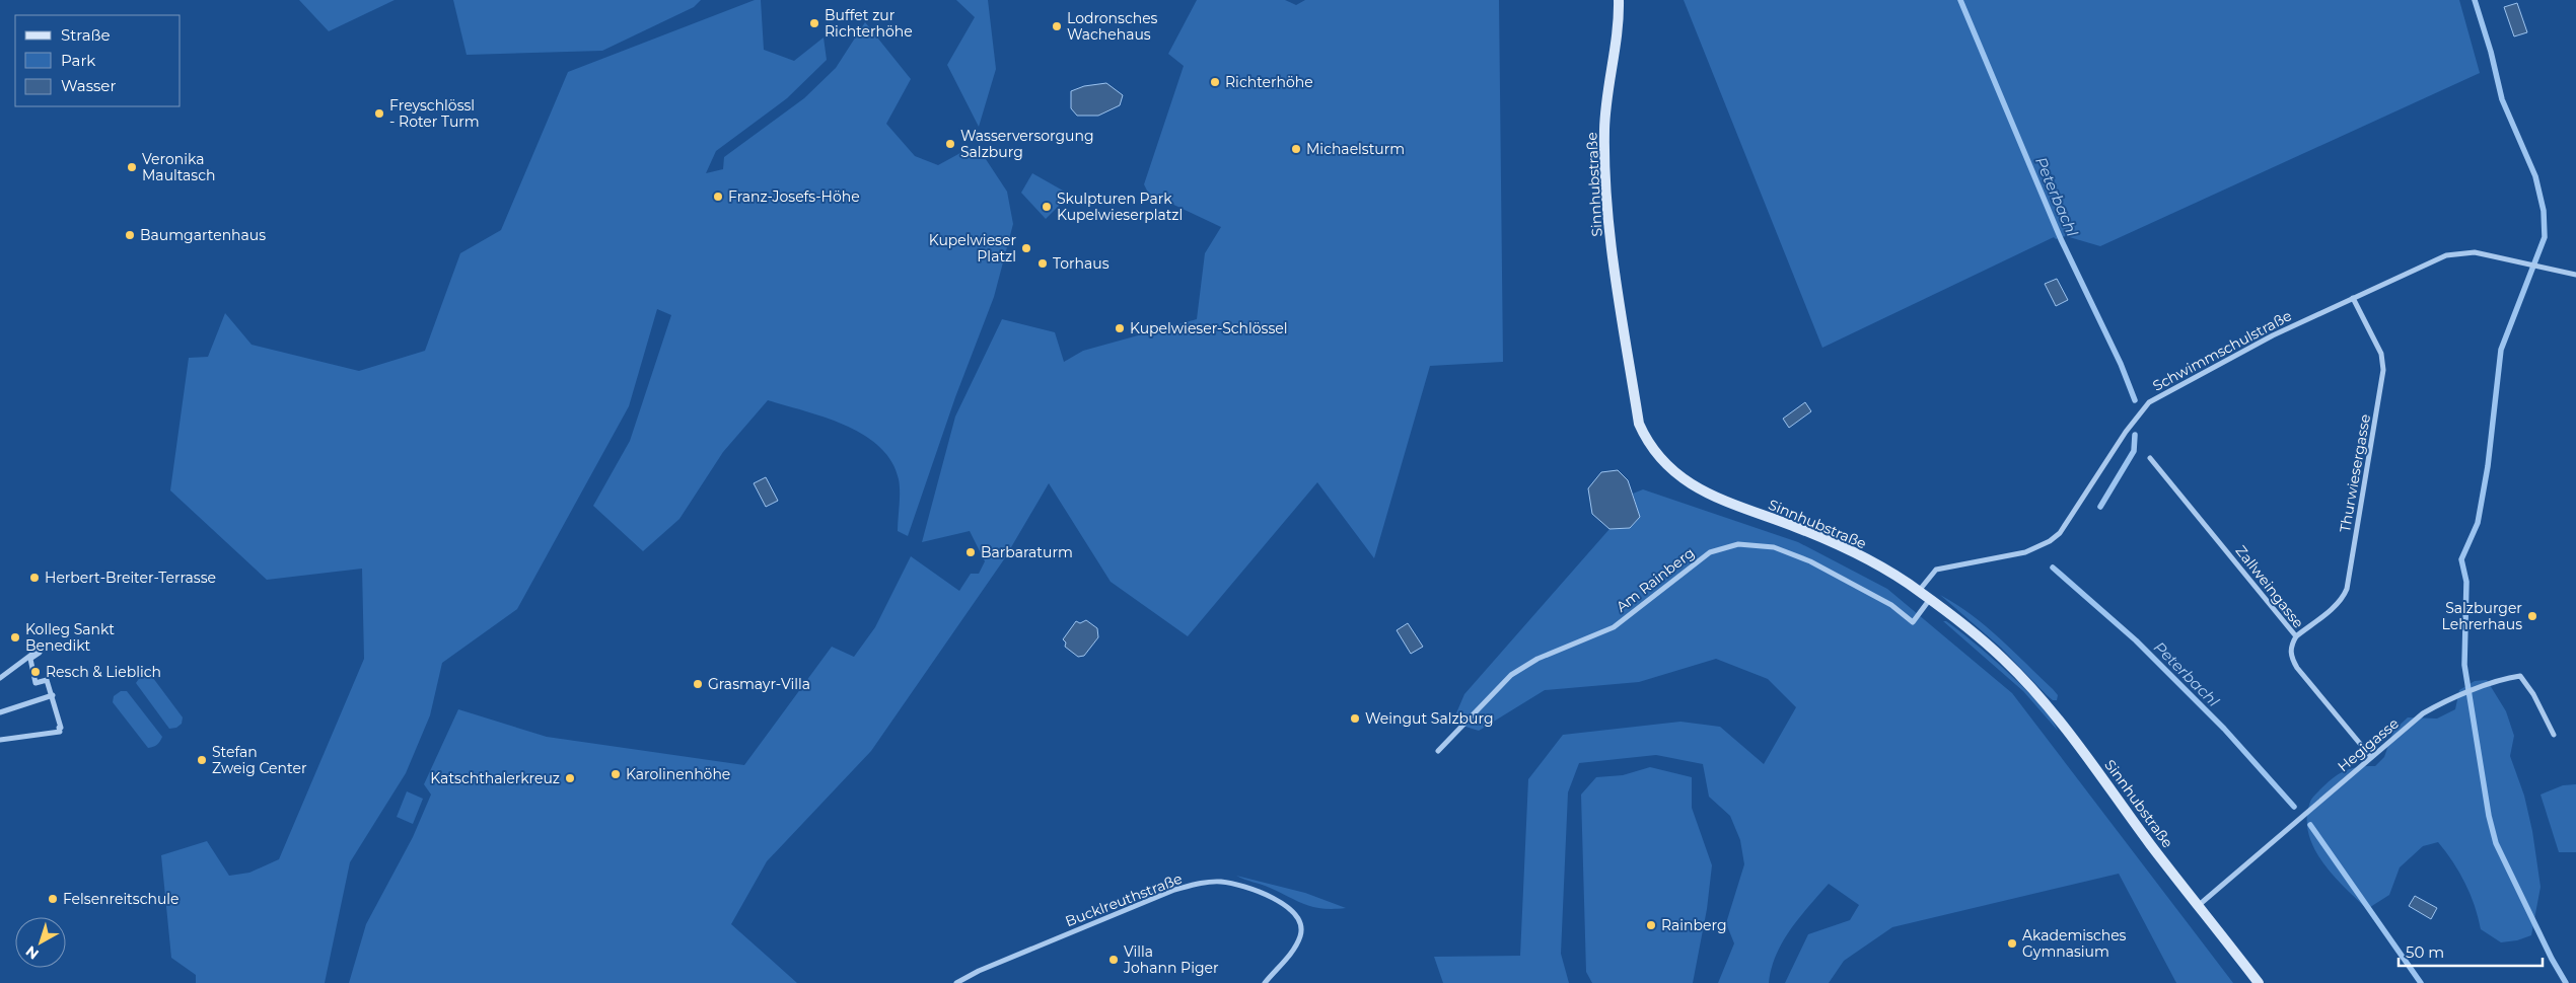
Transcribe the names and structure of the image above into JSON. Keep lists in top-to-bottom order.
{
  "streets": {
    "street": [
      "Sinnhubstraße",
      "Schwimmschulstraße",
      "Thurwiesergasse",
      "Am Rainberg",
      "Zallweingasse",
      "Hegigasse",
      "Bucklreuthstraße"
    ]
  },
  "crossings": [
    ["Sinnhubstraße", "Schwimmschulstraße"],
    ["Sinnhubstraße", "Am Rainberg"],
    ["Sinnhubstraße", "Hegigasse"],
    ["Schwimmschulstraße", "Thurwiesergasse"],
    ["Thurwiesergasse", "Zallweingasse"],
    ["Zallweingasse", "Hegigasse"]
  ],
  "water": ["Peterbachl"],
  "places": [
    "Buffet zur Richterhöhe",
    "Lodronsches Wachehaus",
    "Richterhöhe",
    "Freyschlössl - Roter Turm",
    "Wasserversorgung Salzburg",
    "Michaelsturm",
    "Veronika Maultasch",
    "Franz-Josefs-Höhe",
    "Skulpturen Park Kupelwieserplatzl",
    "Baumgartenhaus",
    "Kupelwieser Platzl",
    "Torhaus",
    "Kupelwieser-Schlössel",
    "Barbaraturm",
    "Herbert-Breiter-Terrasse",
    "Salzburger Lehrerhaus",
    "Kolleg Sankt Benedikt",
    "Resch & Lieblich",
    "Grasmayr-Villa",
    "Weingut Salzburg",
    "Stefan Zweig Center",
    "Karolinenhöhe",
    "Katschthalerkreuz",
    "Felsenreitschule",
    "Rainberg",
    "Akademisches Gymnasium",
    "Villa Johann Piger"
  ],
  "legend": ["Straße", "Park", "Wasser"],
  "scale_bar": "50 m",
  "north": "bottom left"
}
